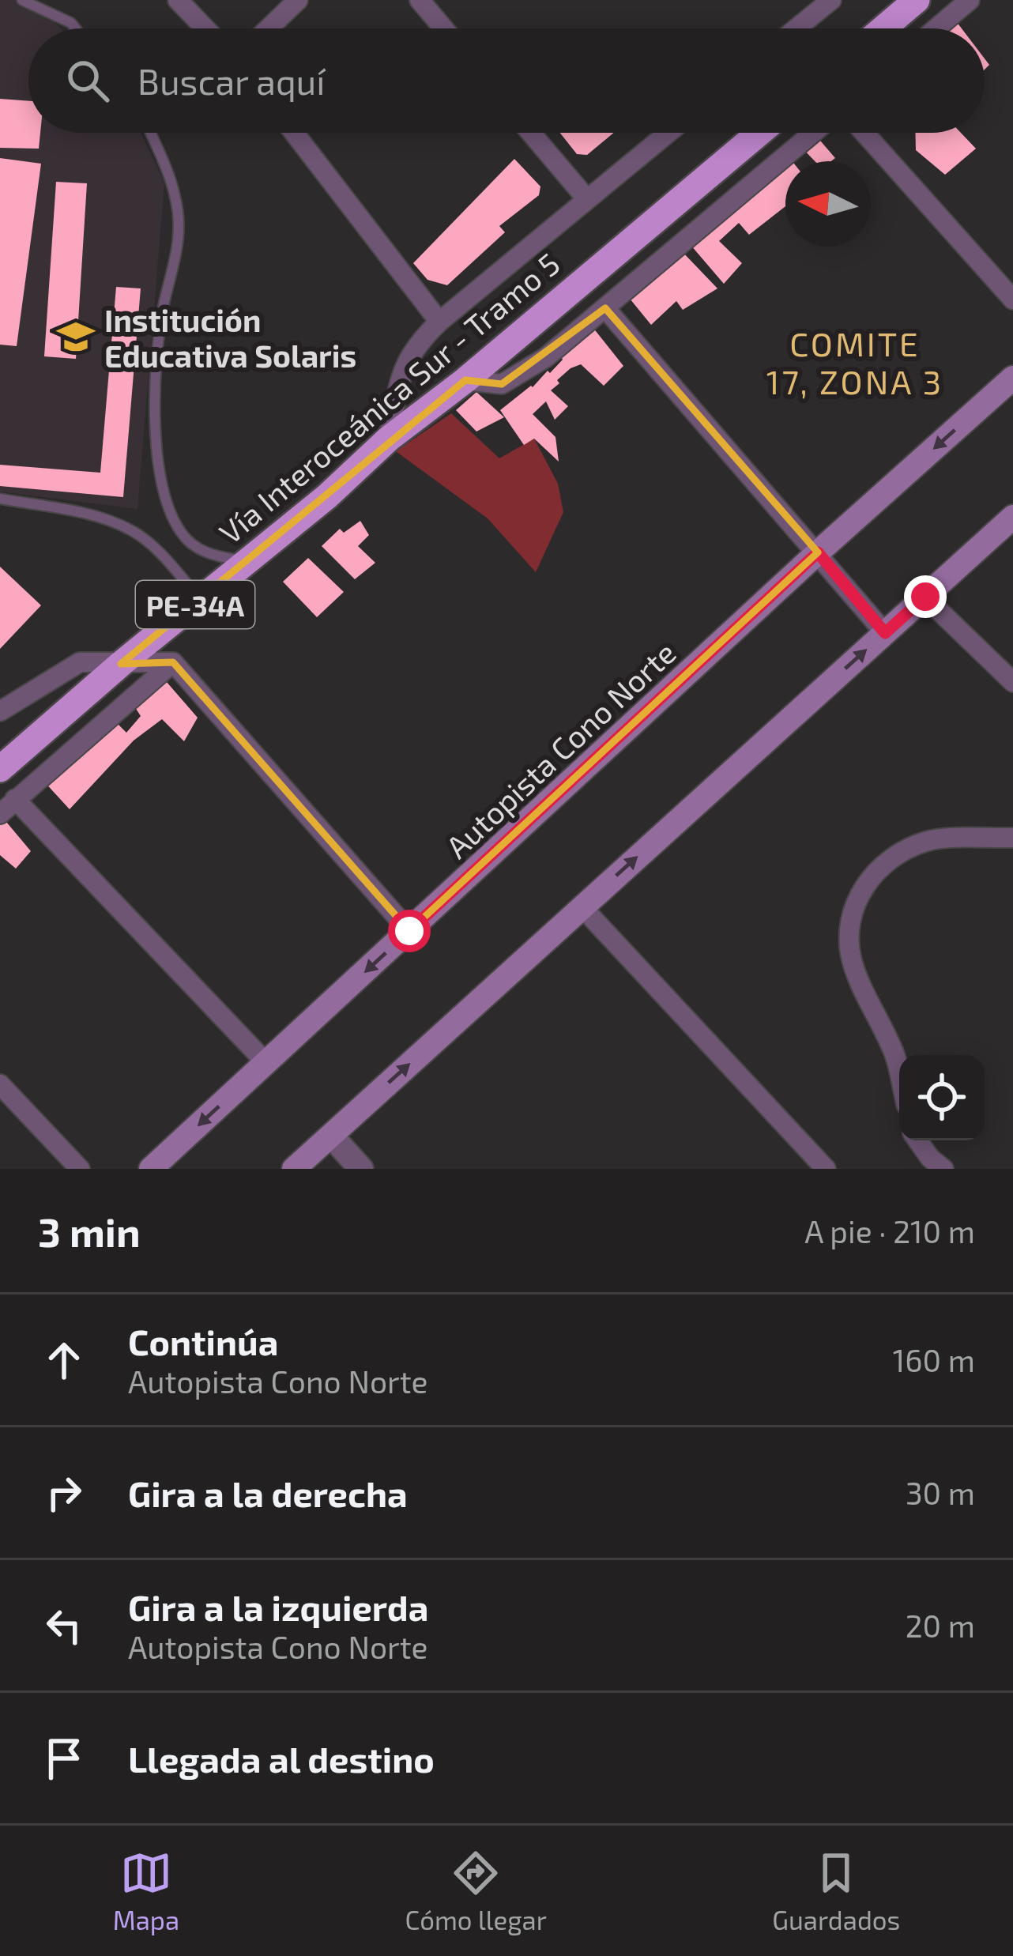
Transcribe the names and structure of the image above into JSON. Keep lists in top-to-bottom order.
{
  "streets": {
    "highway": ["Vía Interoceánica Sur - Tramo 5", "PE-34A"],
    "main road": ["Autopista Cono Norte"]
  },
  "districts": ["COMITE 17, ZONA 3"],
  "places": {
    "school or university": ["Institución Educativa Solaris"]
  },
  "north": "left",
  "page": {
    "search": "Buscar aquí",
    "heading": ["3 min", "A pie · 210 m"],
    "list": [
      ["Continúa", "Autopista Cono Norte", "160 m"],
      ["Gira a la derecha", "30 m"],
      ["Gira a la izquierda", "Autopista Cono Norte", "20 m"],
      "Llegada al destino"
    ],
    "nav": ["Mapa", "Cómo llegar", "Guardados"]
  }
}
